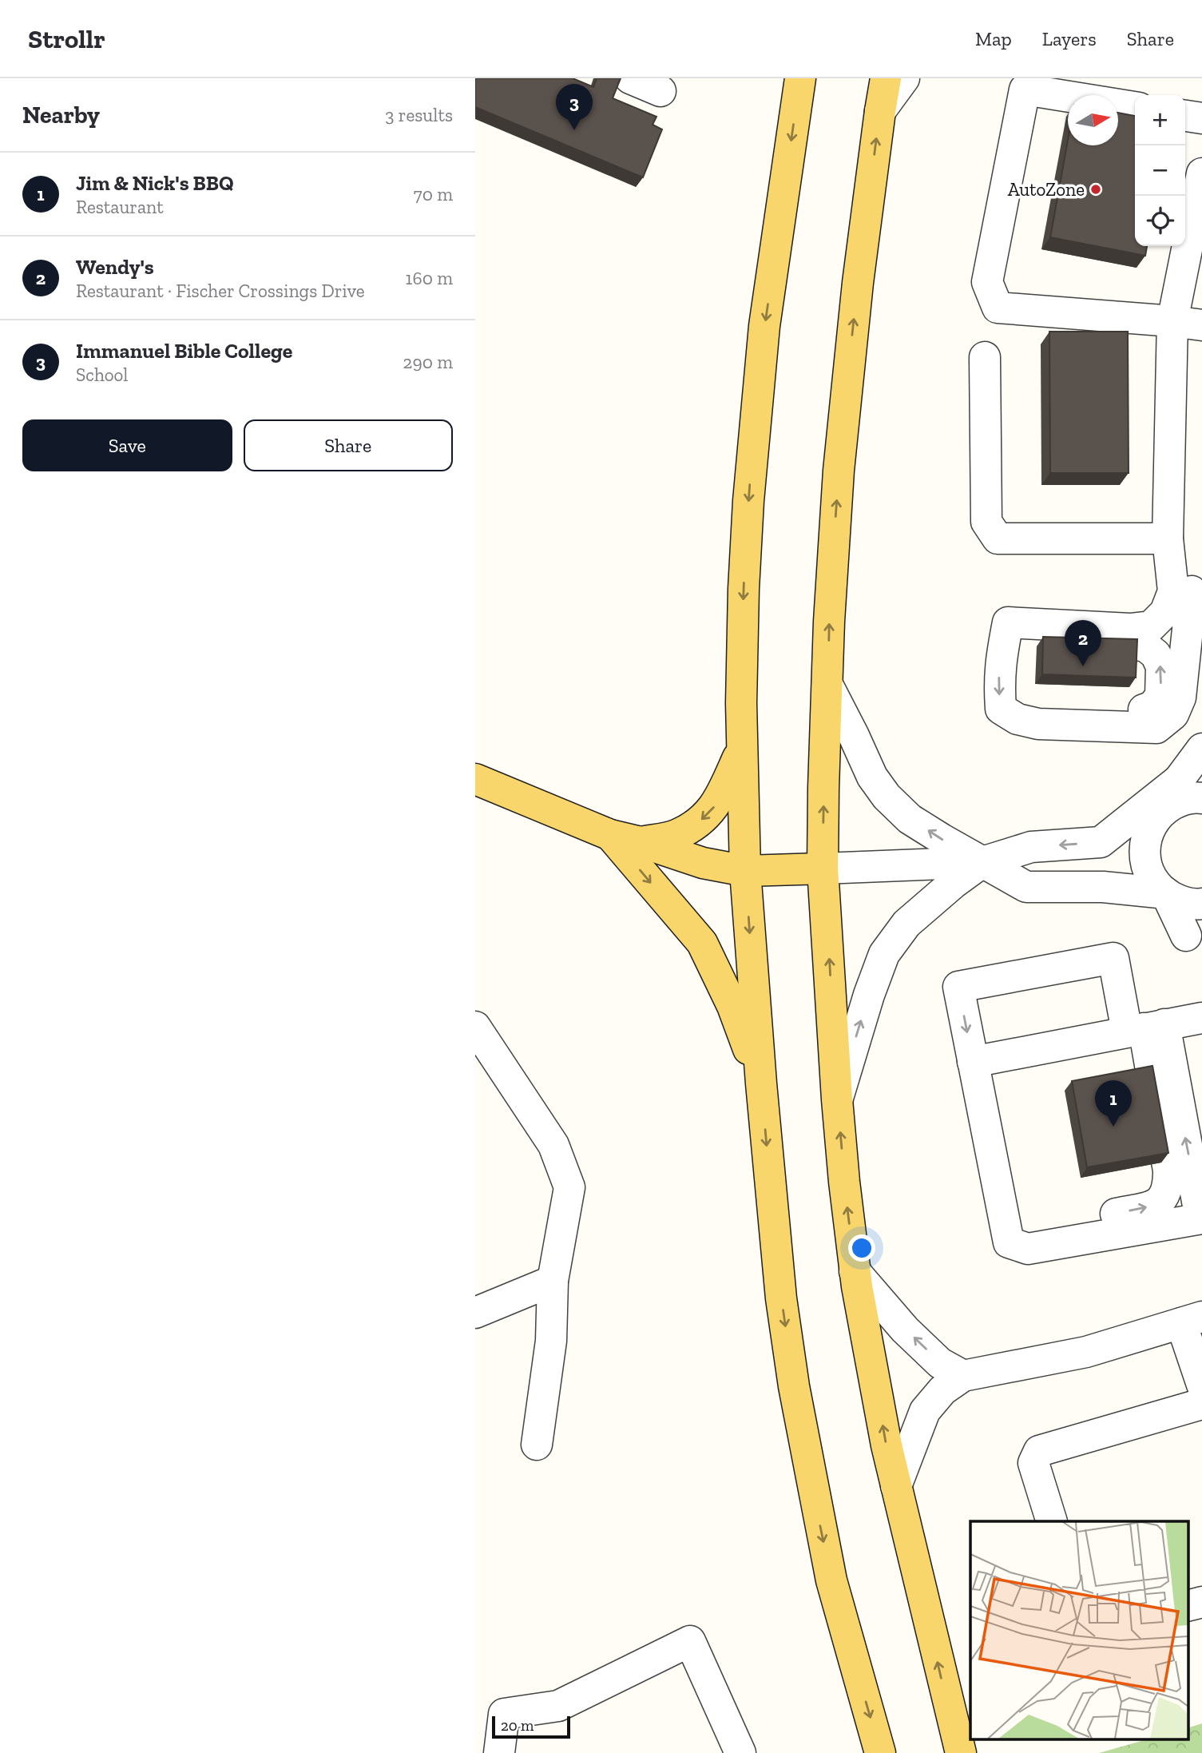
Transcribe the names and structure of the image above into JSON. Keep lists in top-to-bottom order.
{
  "places": ["AutoZone"],
  "scale_bar": "20 m",
  "north": "right",
  "page": {
    "header": "Strollr",
    "nav": ["Map", "Layers", "Share"],
    "heading": ["Nearby", "3 results"],
    "pins": ["3", "2", "1"],
    "map_buttons": ["+", "−"],
    "list": [
      {
        "mark": "1",
        "name": "Jim & Nick's BBQ",
        "note": "Restaurant",
        "value": "70 m"
      },
      {
        "mark": "2",
        "name": "Wendy's",
        "note": "Restaurant · Fischer Crossings Drive",
        "value": "160 m"
      },
      {
        "mark": "3",
        "name": "Immanuel Bible College",
        "note": "School",
        "value": "290 m"
      }
    ],
    "buttons": ["Save", "Share"],
    "scale": "20 m"
  }
}
